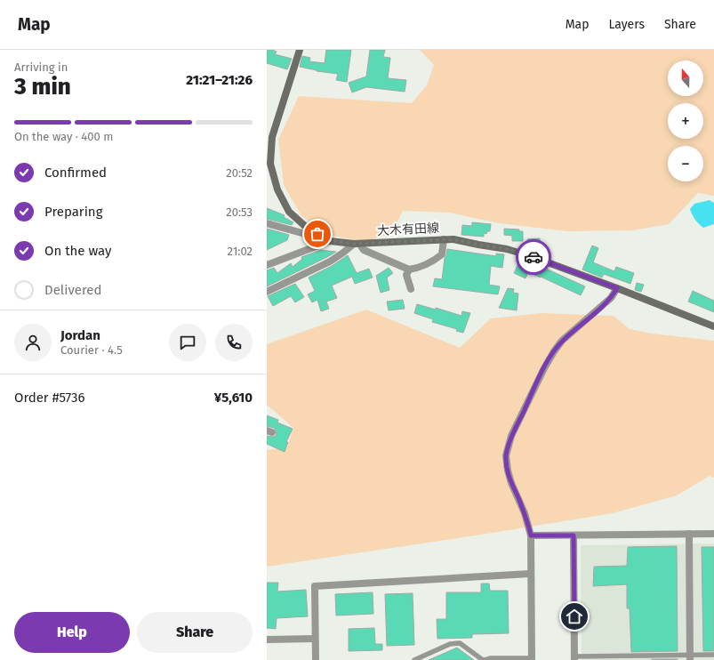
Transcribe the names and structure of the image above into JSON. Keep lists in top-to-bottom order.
{
  "streets": {
    "main road": ["大木有田線"]
  },
  "north": "top",
  "page": {
    "header": "Map",
    "nav": ["Map", "Layers", "Share"],
    "heading": ["3 min", "Arriving in", "21:21–21:26"],
    "panel": [
      "Jordan",
      "Courier · 4.5",
      "Order #5736",
      "¥5,610"
    ],
    "map_buttons": ["+", "−"],
    "bar": "On the way · 400 m",
    "list": [
      ["Confirmed", "20:52"],
      ["Preparing", "20:53"],
      ["On the way", "21:02"],
      "Delivered"
    ],
    "buttons": ["Help", "Share"]
  }
}
